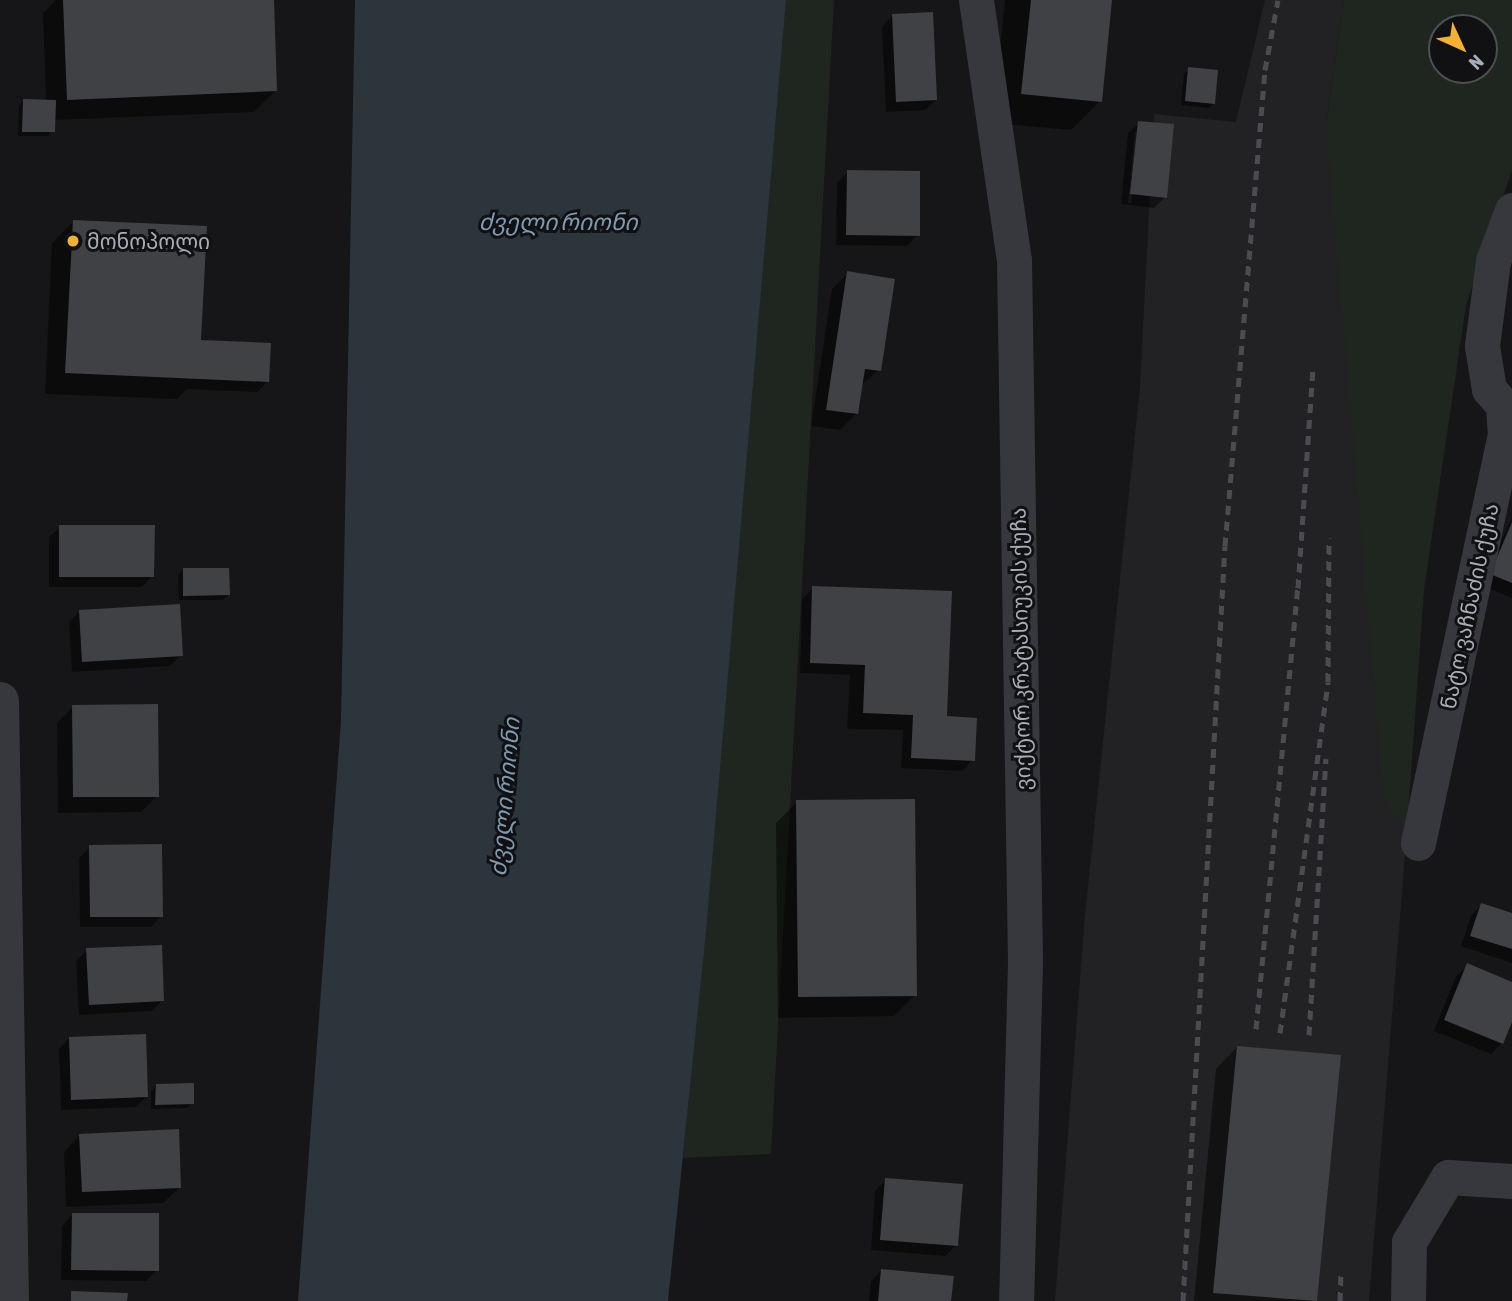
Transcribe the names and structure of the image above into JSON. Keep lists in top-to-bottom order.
{
  "streets": {
    "street": ["ნატო ვაჩნაძის ქუჩა", "ვიქტორ კრატასიუკის ქუჩა"]
  },
  "water": ["ძველი რიონი"],
  "places": ["მონოპოლი"],
  "north": "bottom right"
}
